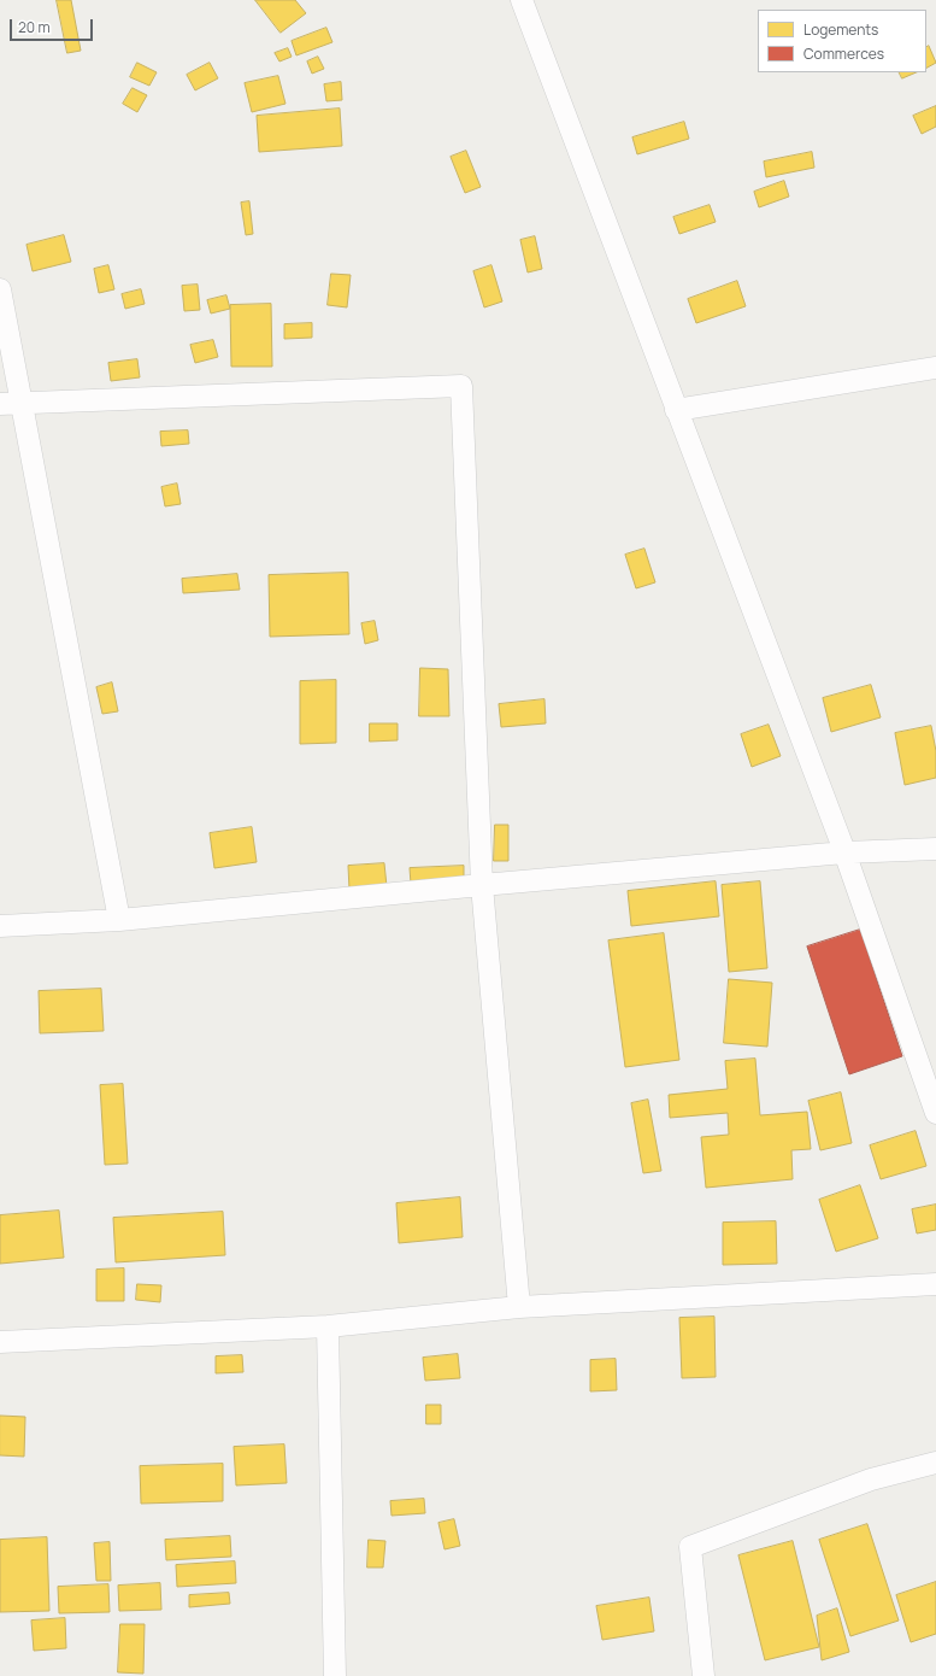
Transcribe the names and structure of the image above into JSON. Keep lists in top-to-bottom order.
{
  "legend": ["Logements", "Commerces"],
  "scale_bar": "20 m"
}
